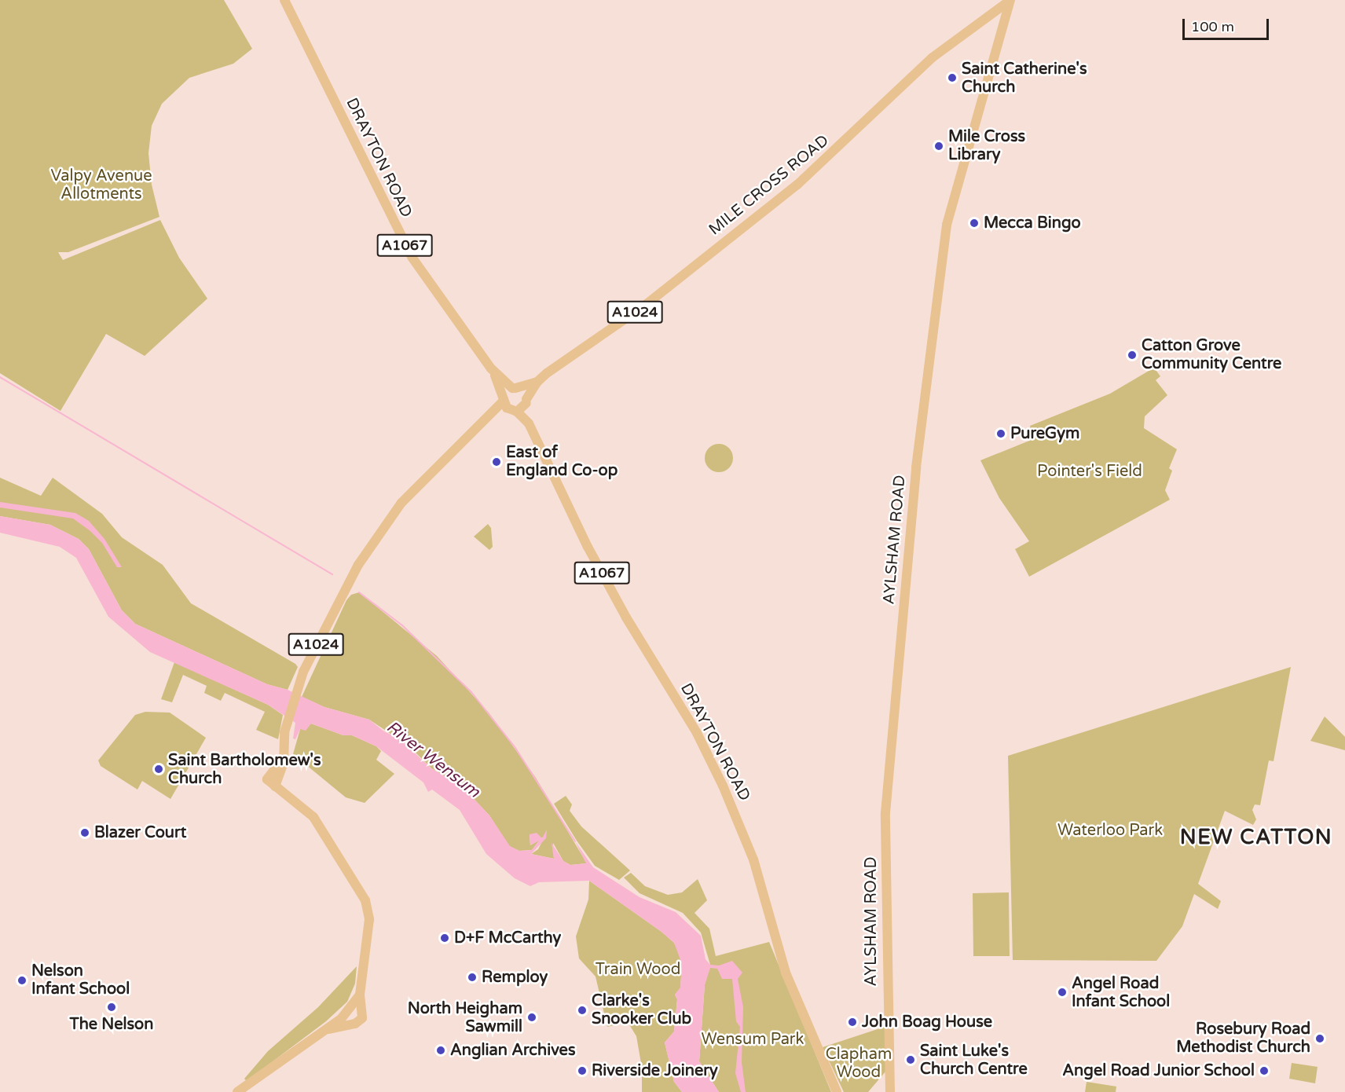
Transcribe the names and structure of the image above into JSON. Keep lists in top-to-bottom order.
{
  "streets": {
    "main road": [
      "DRAYTON ROAD",
      "MILE CROSS ROAD",
      "A1067",
      "A1024",
      "AYLSHAM ROAD"
    ]
  },
  "crossings": [
    ["DRAYTON ROAD", "MILE CROSS ROAD"],
    ["DRAYTON ROAD", "A1024"],
    ["MILE CROSS ROAD", "AYLSHAM ROAD"]
  ],
  "districts": ["NEW CATTON"],
  "water": ["River Wensum"],
  "parks": [
    "Valpy Avenue Allotments",
    "Pointer's Field",
    "Waterloo Park",
    "Train Wood",
    "Wensum Park",
    "Clapham Wood"
  ],
  "places": [
    "Saint Catherine's Church",
    "Mile Cross Library",
    "Mecca Bingo",
    "Catton Grove Community Centre",
    "PureGym",
    "East of England Co-op",
    "Saint Bartholomew's Church",
    "Blazer Court",
    "D+F McCarthy",
    "Remploy",
    "Nelson Infant School",
    "Angel Road Infant School",
    "The Nelson",
    "Clarke's Snooker Club",
    "North Heigham Sawmill",
    "John Boag House",
    "Rosebury Road Methodist Church",
    "Anglian Archives",
    "Saint Luke's Church Centre",
    "Riverside Joinery",
    "Angel Road Junior School"
  ],
  "scale_bar": "100 m"
}
